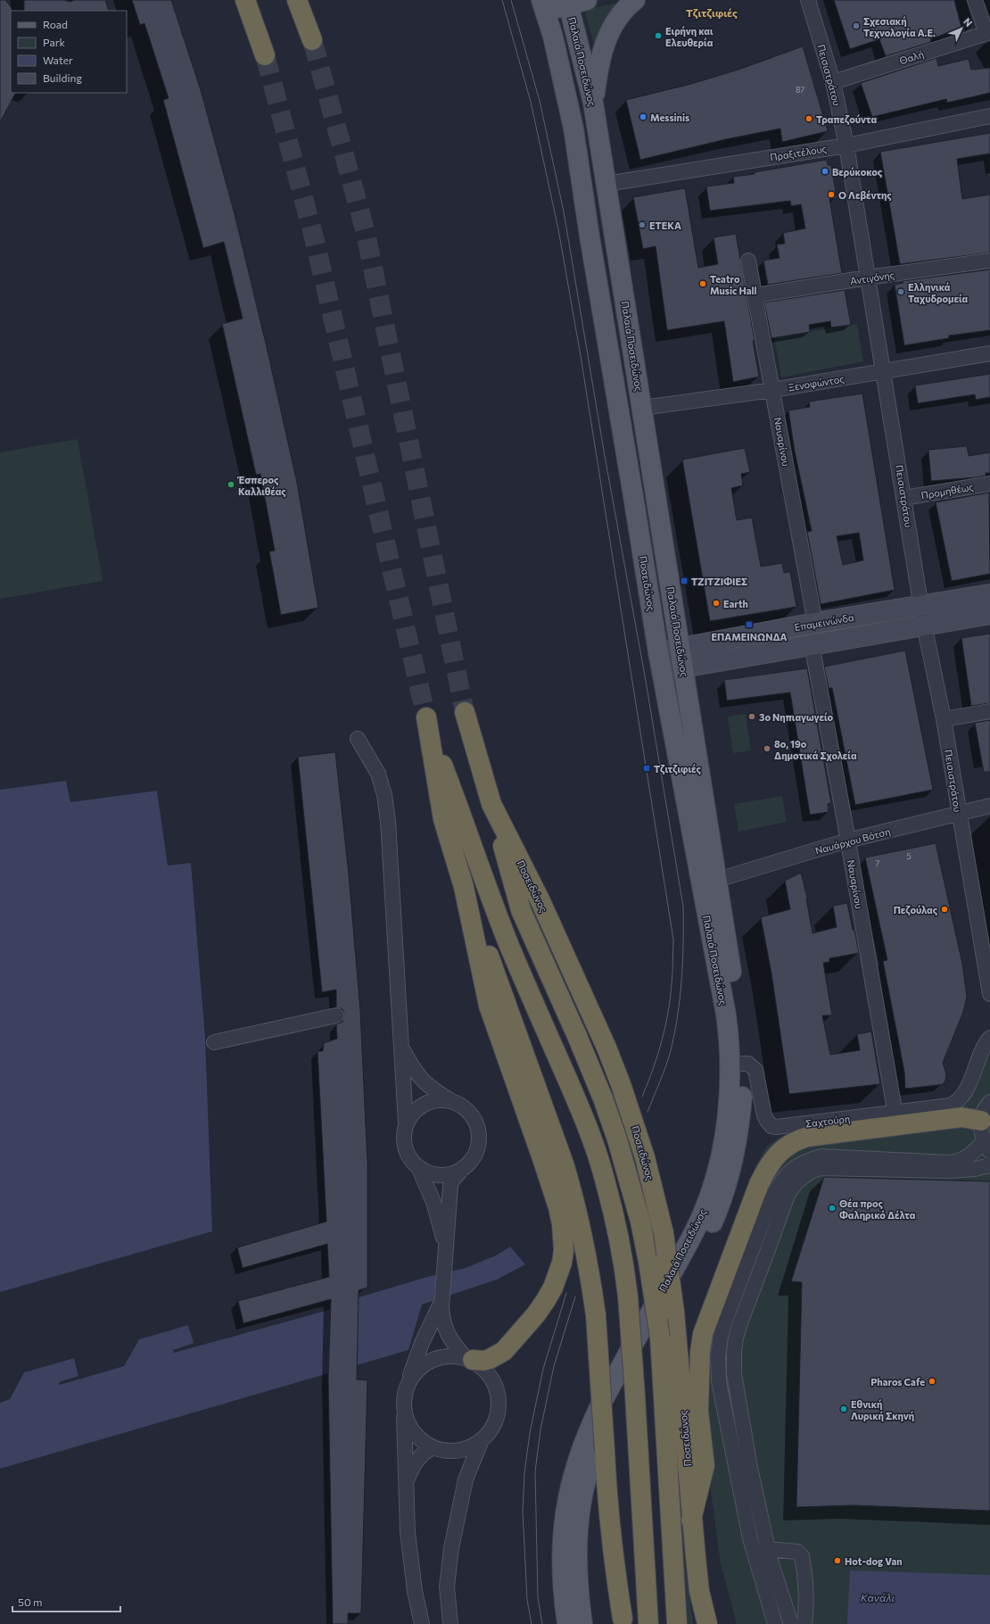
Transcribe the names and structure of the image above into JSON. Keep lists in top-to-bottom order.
{
  "streets": {
    "highway": ["Ποσειδώνος"],
    "main road": ["Παλαιά Ποσειδώνος", "Επαμεινώνδα"],
    "street": [
      "Θαλή",
      "Πεισιστράτου",
      "Πραξιτέλους",
      "Αντιγόνης",
      "Ξενοφώντος",
      "Ναυαρίνου",
      "Προμηθέως",
      "Ναυάρχου Βότση",
      "Σαχτούρη"
    ]
  },
  "crossings": [
    ["Θαλή", "Πεισιστράτου"],
    ["Παλαιά Ποσειδώνος", "Πραξιτέλους"],
    ["Παλαιά Ποσειδώνος", "Ξενοφώντος"],
    ["Παλαιά Ποσειδώνος", "Ποσειδώνος"],
    ["Παλαιά Ποσειδώνος", "Επαμεινώνδα"],
    ["Παλαιά Ποσειδώνος", "Ναυάρχου Βότση"],
    ["Παλαιά Ποσειδώνος", "Σαχτούρη"],
    ["Πεισιστράτου", "Πραξιτέλους"],
    ["Πεισιστράτου", "Αντιγόνης"],
    ["Πεισιστράτου", "Ξενοφώντος"],
    ["Πεισιστράτου", "Προμηθέως"],
    ["Πεισιστράτου", "Επαμεινώνδα"],
    ["Πεισιστράτου", "Ναυάρχου Βότση"],
    ["Αντιγόνης", "Ναυαρίνου"],
    ["Ξενοφώντος", "Ναυαρίνου"],
    ["Ναυαρίνου", "Επαμεινώνδα"],
    ["Ναυαρίνου", "Ναυάρχου Βότση"],
    ["Ναυαρίνου", "Σαχτούρη"],
    ["Ποσειδώνος", "Επαμεινώνδα"]
  ],
  "districts": ["Τζιτζιφιές"],
  "water": ["Κανάλι"],
  "places": {
    "other": [
      "Σχεσιακή Τεχνολογία Α.Ε.",
      "Ειρήνη και Ελευθερία",
      "Messinis",
      "Τραπεζούντα",
      "Βερύκοκος",
      "Ο Λεβέντης",
      "ΕΤΕΚΑ",
      "Teatro Music Hall",
      "Ελληνικά Ταχυδρομεία",
      "Έσπερος Καλλιθέας",
      "Earth",
      "3ο Νηπιαγωγείο",
      "8ο, 19ο Δημοτικά Σχολεία",
      "Πεζούλας",
      "Θέα προς Φαληρικό Δέλτα",
      "Pharos Cafe",
      "Εθνική Λυρική Σκηνή",
      "Hot-dog Van"
    ],
    "transit": ["ΤΖΙΤΖΙΦΙΕΣ", "ΕΠΑΜΕΙΝΩΝΔΑ", "Τζιτζιφιές"]
  },
  "house_numbers": ["87", "5", "7"],
  "legend": [
    "Road",
    "Park",
    "Water",
    "Building"
  ],
  "scale_bar": "50 m",
  "north": "top right"
}
